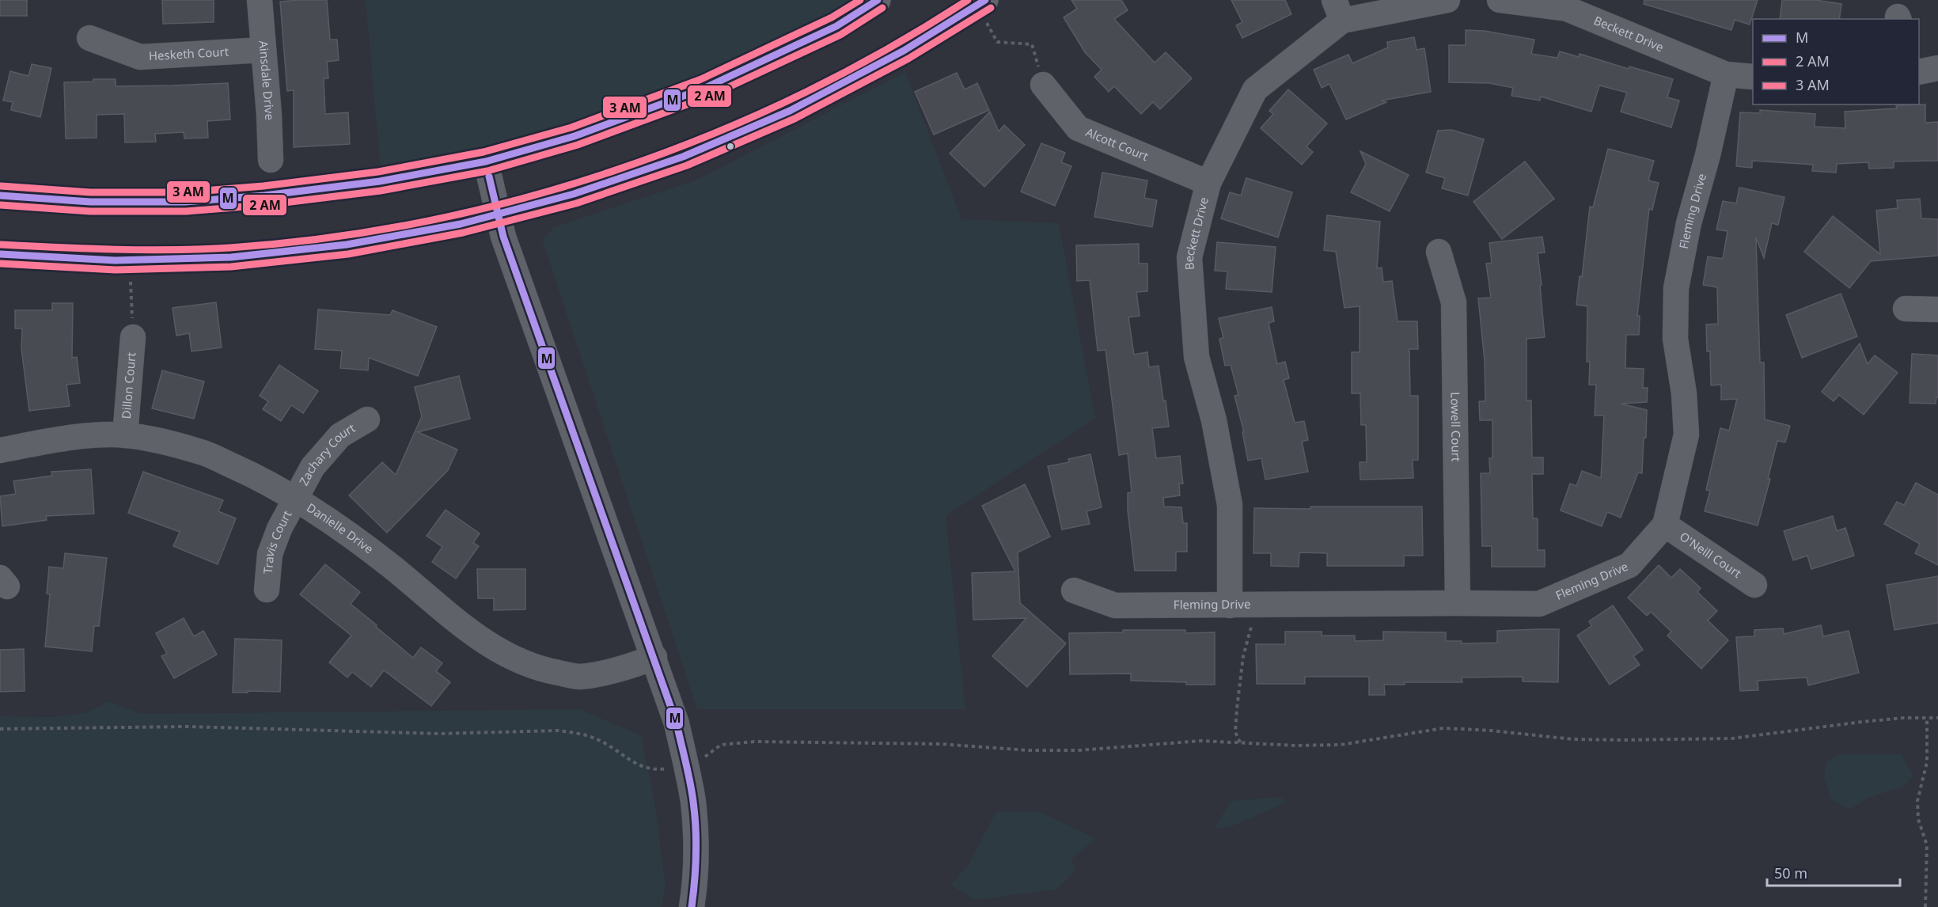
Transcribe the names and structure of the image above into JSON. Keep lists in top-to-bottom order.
{
  "streets": {
    "street": [
      "Beckett Drive",
      "Hesketh Court",
      "Ainsdale Drive",
      "Alcott Court",
      "Fleming Drive",
      "Dillon Court",
      "Lowell Court",
      "Zachary Court",
      "Danielle Drive",
      "Travis Court",
      "O'Neill Court"
    ]
  },
  "crossings": [
    ["Beckett Drive", "Alcott Court"],
    ["Beckett Drive", "Fleming Drive"],
    ["Hesketh Court", "Ainsdale Drive"],
    ["Fleming Drive", "Lowell Court"],
    ["Fleming Drive", "O'Neill Court"],
    ["Dillon Court", "Danielle Drive"],
    ["Zachary Court", "Danielle Drive"],
    ["Zachary Court", "Travis Court"],
    ["Danielle Drive", "Travis Court"]
  ],
  "lines": ["transit line M"],
  "legend": ["M", "2 AM", "3 AM"],
  "scale_bar": "50 m"
}
